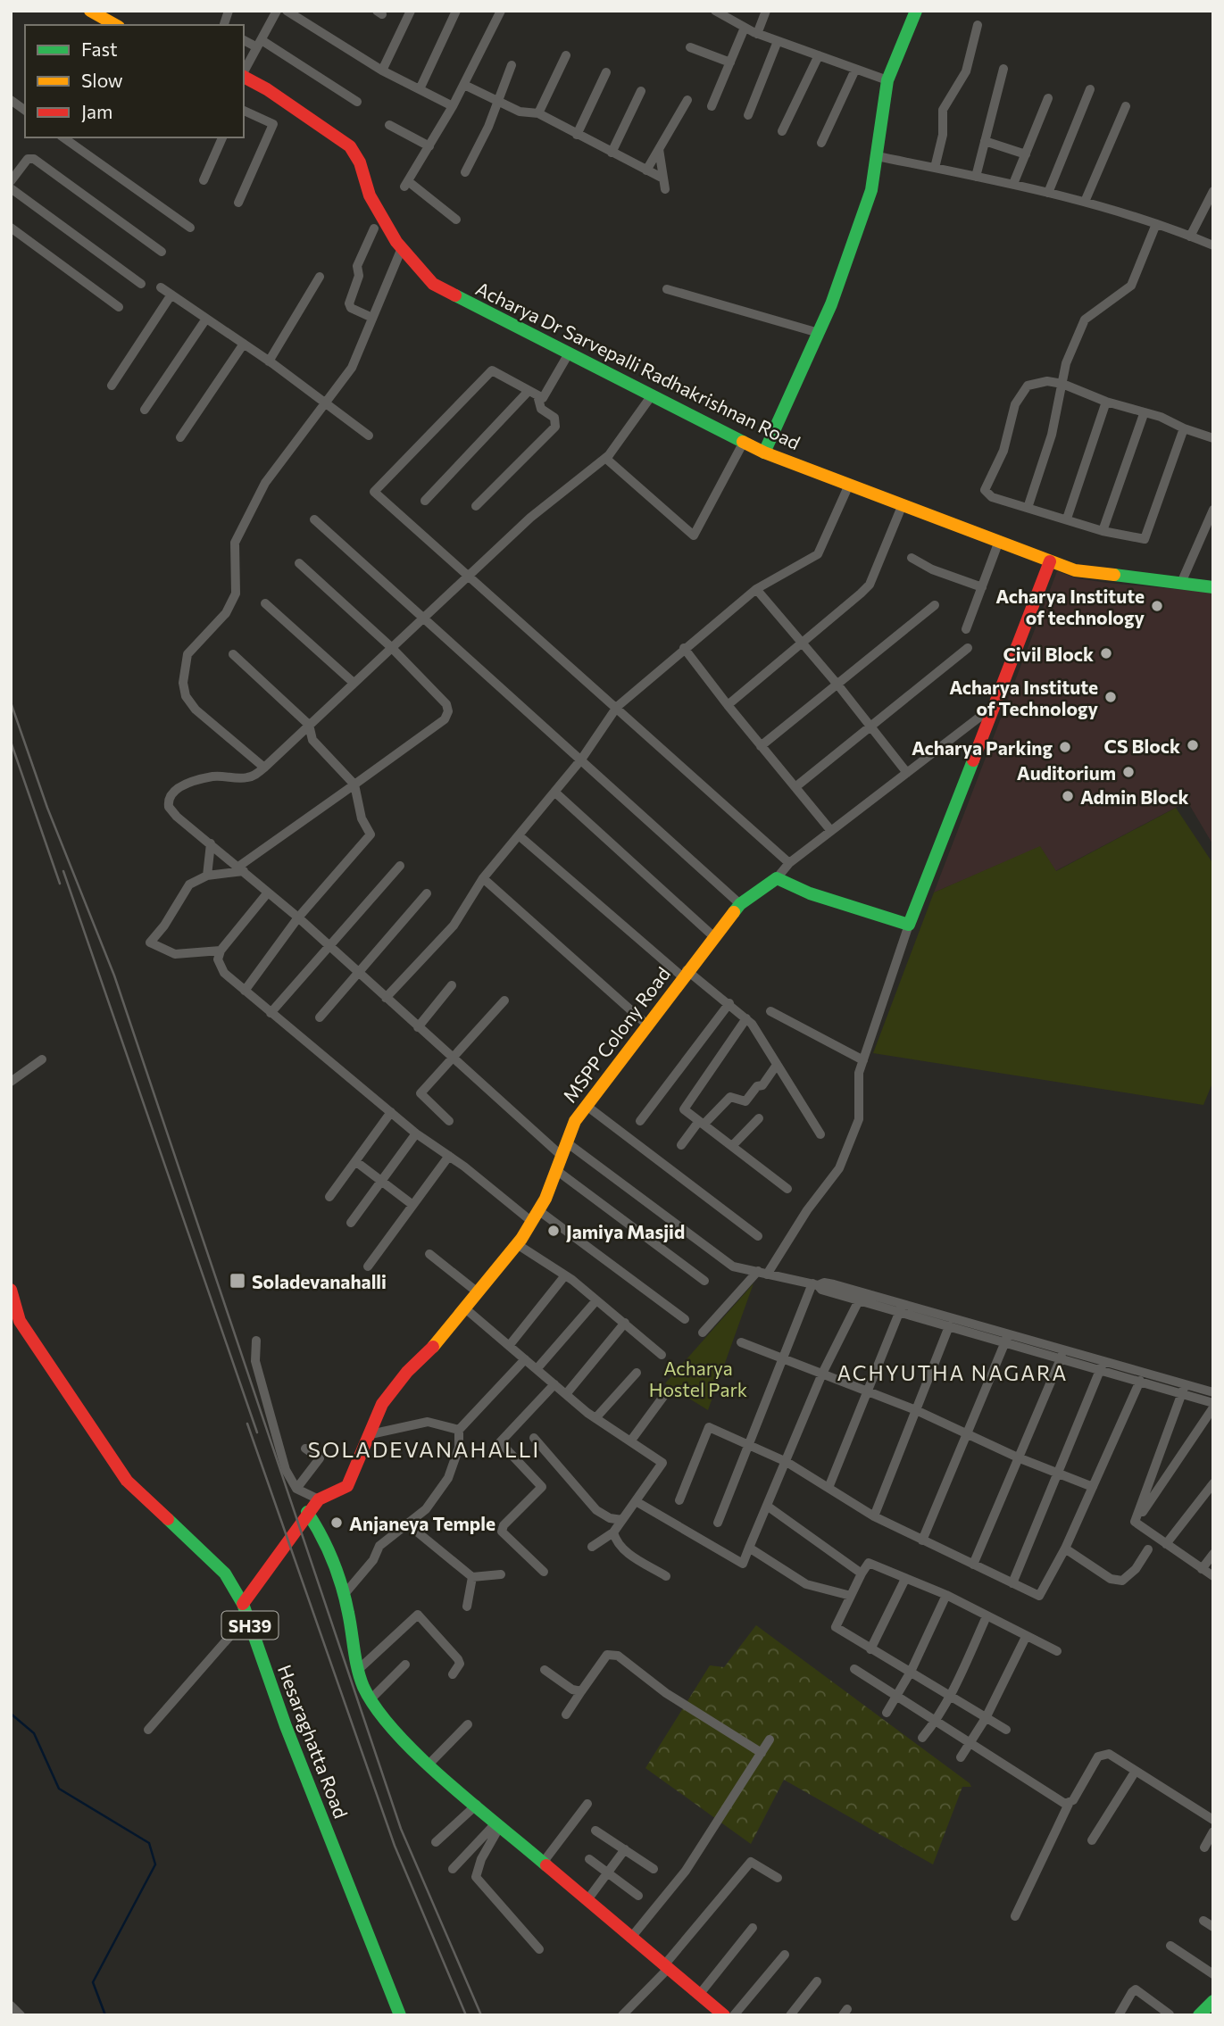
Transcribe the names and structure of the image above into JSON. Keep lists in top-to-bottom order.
{
  "streets": {
    "street": [
      "Acharya Dr Sarvepalli Radhakrishnan Road",
      "MSPP Colony Road",
      "SH39",
      "Hesaraghatta Road"
    ]
  },
  "crossings": [
    ["MSPP Colony Road", "Hesaraghatta Road"]
  ],
  "districts": ["ACHYUTHA NAGARA", "SOLADEVANAHALLI"],
  "parks": ["Acharya Hostel Park"],
  "places": {
    "other": [
      "Acharya Institute of technology",
      "Civil Block",
      "Acharya Institute of Technology",
      "CS Block",
      "Acharya Parking",
      "Auditorium",
      "Admin Block",
      "Jamiya Masjid",
      "Anjaneya Temple"
    ],
    "transit": ["Soladevanahalli"]
  },
  "legend": ["Fast", "Slow", "Jam"]
}
